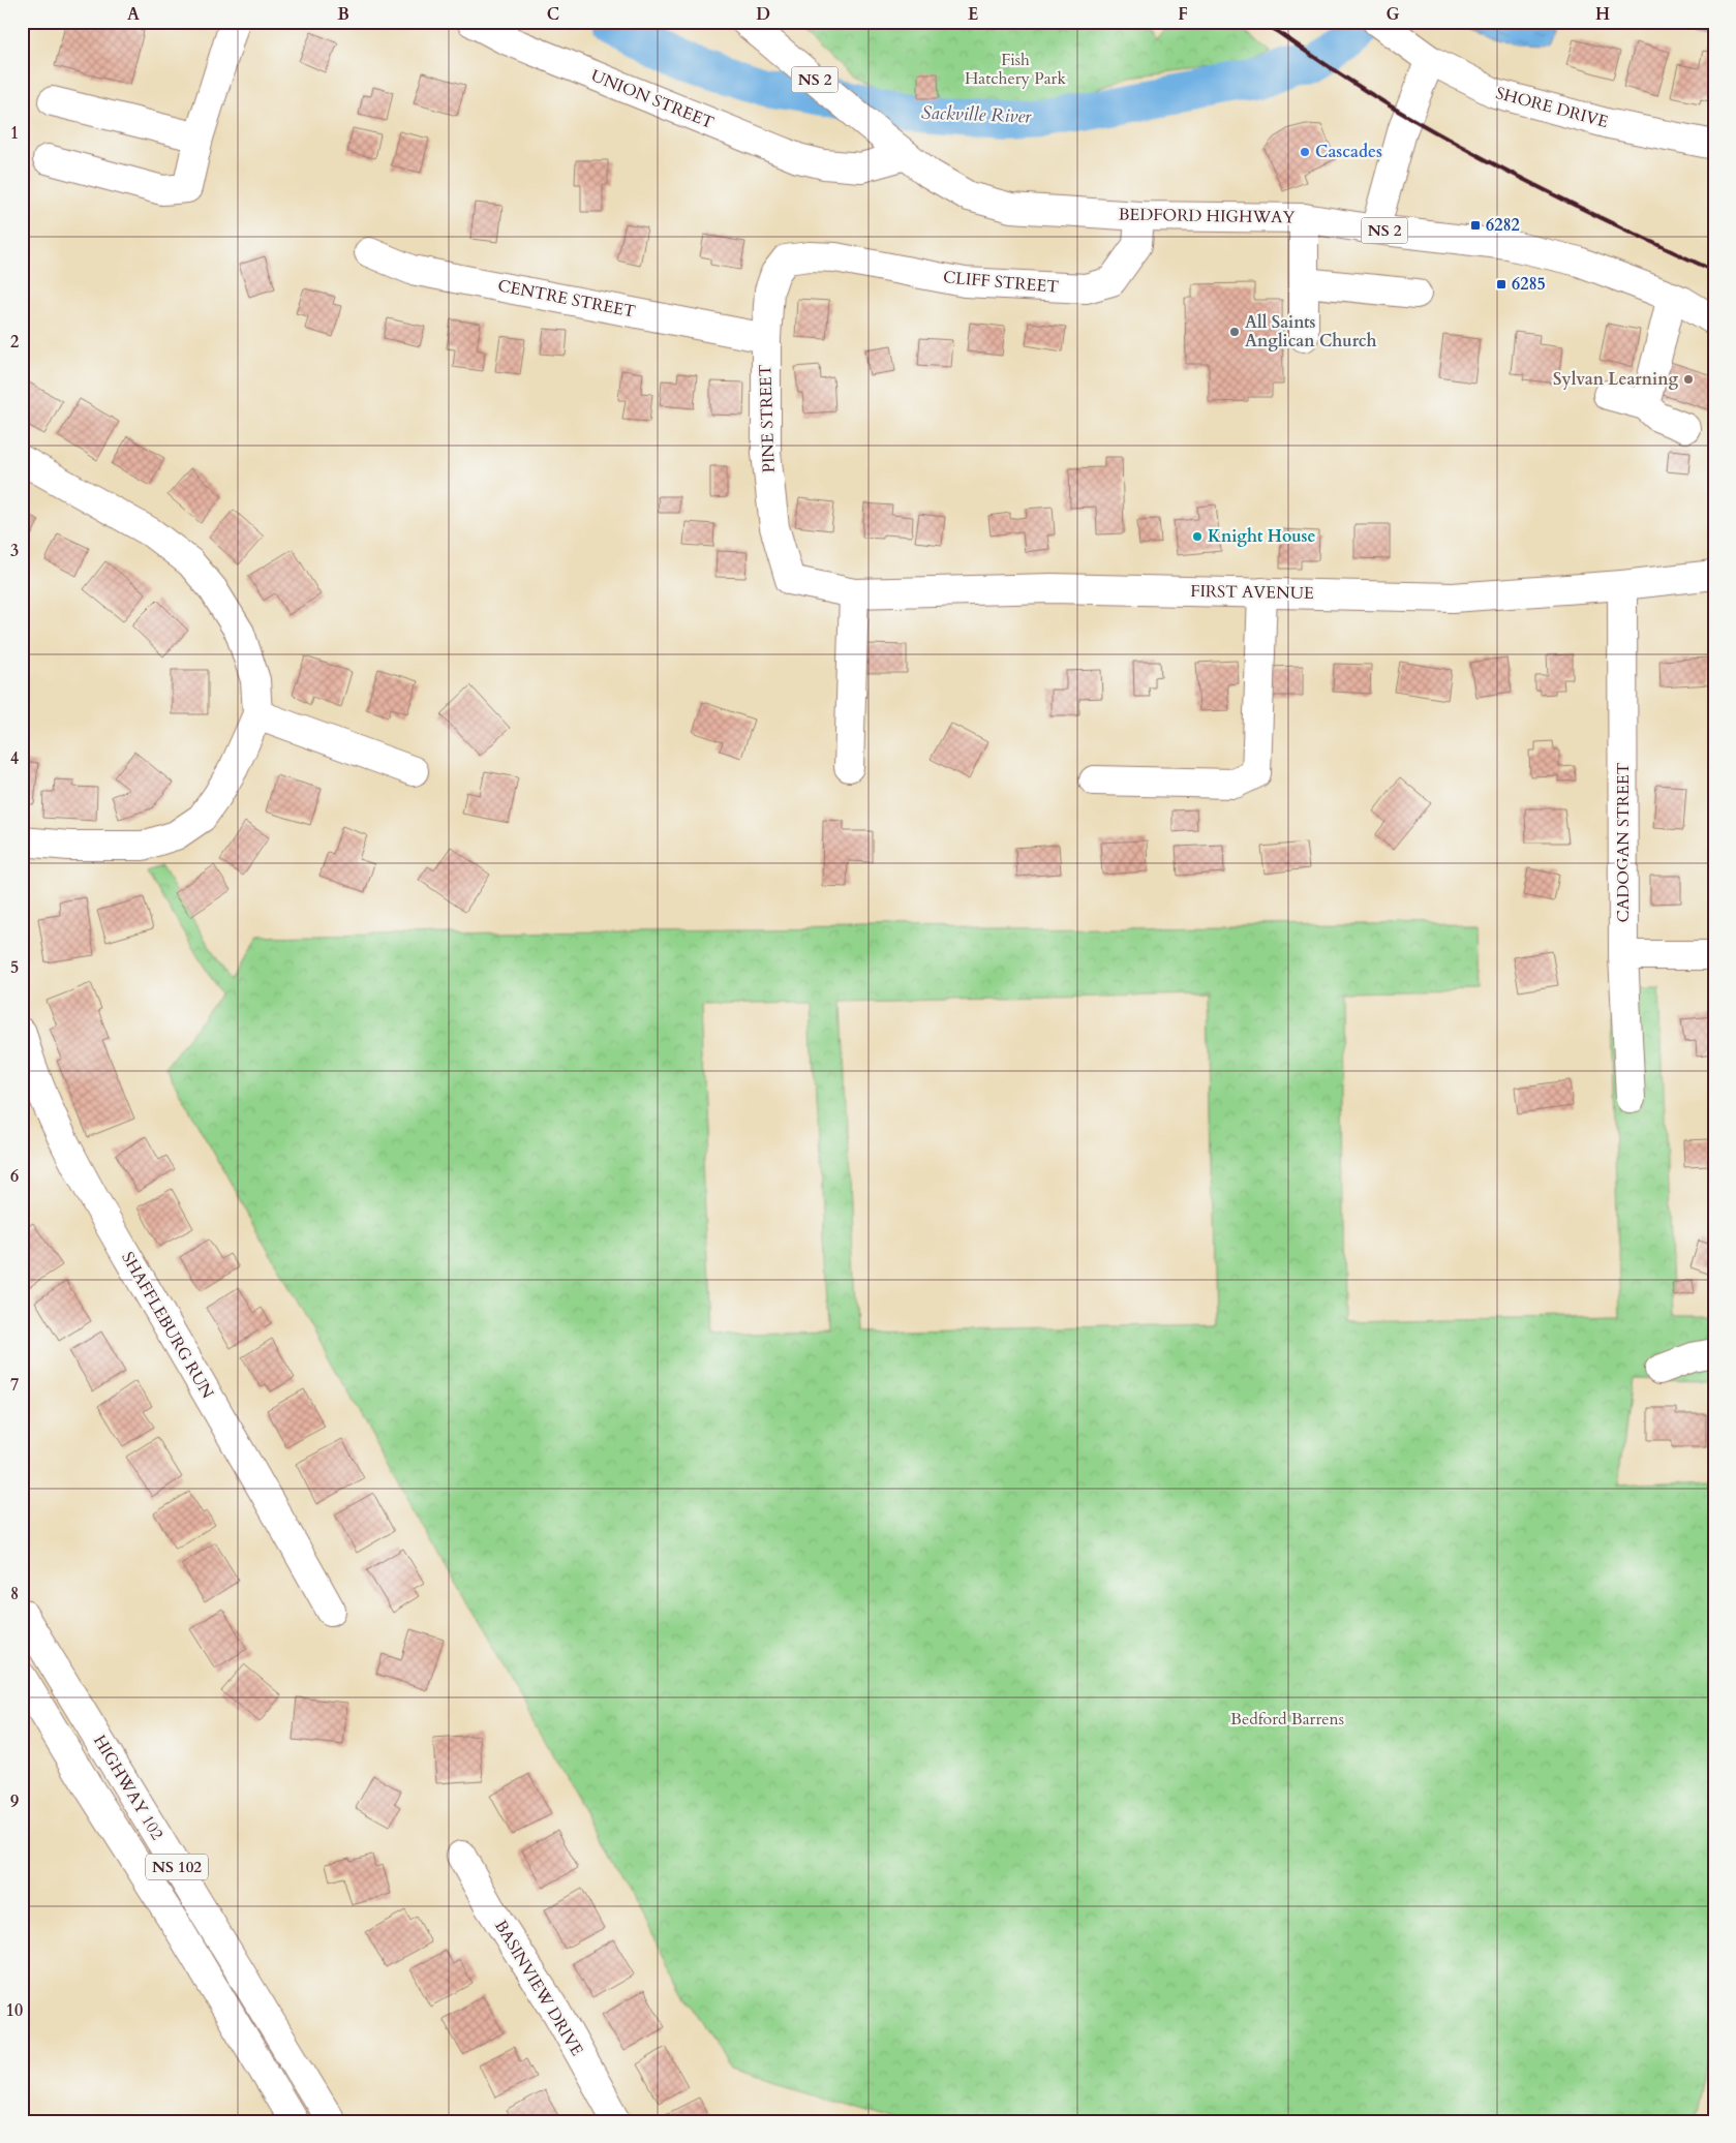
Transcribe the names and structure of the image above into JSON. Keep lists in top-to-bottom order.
{
  "streets": {
    "main road": [
      "NS 2",
      "UNION STREET",
      "SHORE DRIVE",
      "BEDFORD HIGHWAY",
      "CLIFF STREET",
      "CENTRE STREET",
      "PINE STREET",
      "FIRST AVENUE",
      "CADOGAN STREET",
      "SHAFFLEBURG RUN",
      "HIGHWAY 102",
      "NS 102",
      "BASINVIEW DRIVE"
    ]
  },
  "crossings": [
    ["UNION STREET", "BEDFORD HIGHWAY"],
    ["BEDFORD HIGHWAY", "CLIFF STREET"],
    ["CLIFF STREET", "PINE STREET"],
    ["CENTRE STREET", "PINE STREET"],
    ["PINE STREET", "FIRST AVENUE"],
    ["FIRST AVENUE", "CADOGAN STREET"]
  ],
  "water": ["Sackville River"],
  "parks": ["Fish Hatchery Park", "Bedford Barrens"],
  "places": {
    "other": [
      "Cascades",
      "All Saints Anglican Church",
      "Sylvan Learning",
      "Knight House"
    ],
    "transit": ["6282", "6285"]
  },
  "grid": {
    "columns": [
      "A",
      "B",
      "C",
      "D",
      "E",
      "F",
      "G",
      "H"
    ],
    "rows": [
      "1",
      "2",
      "3",
      "4",
      "5",
      "6",
      "7",
      "8",
      "9",
      "10"
    ]
  }
}
